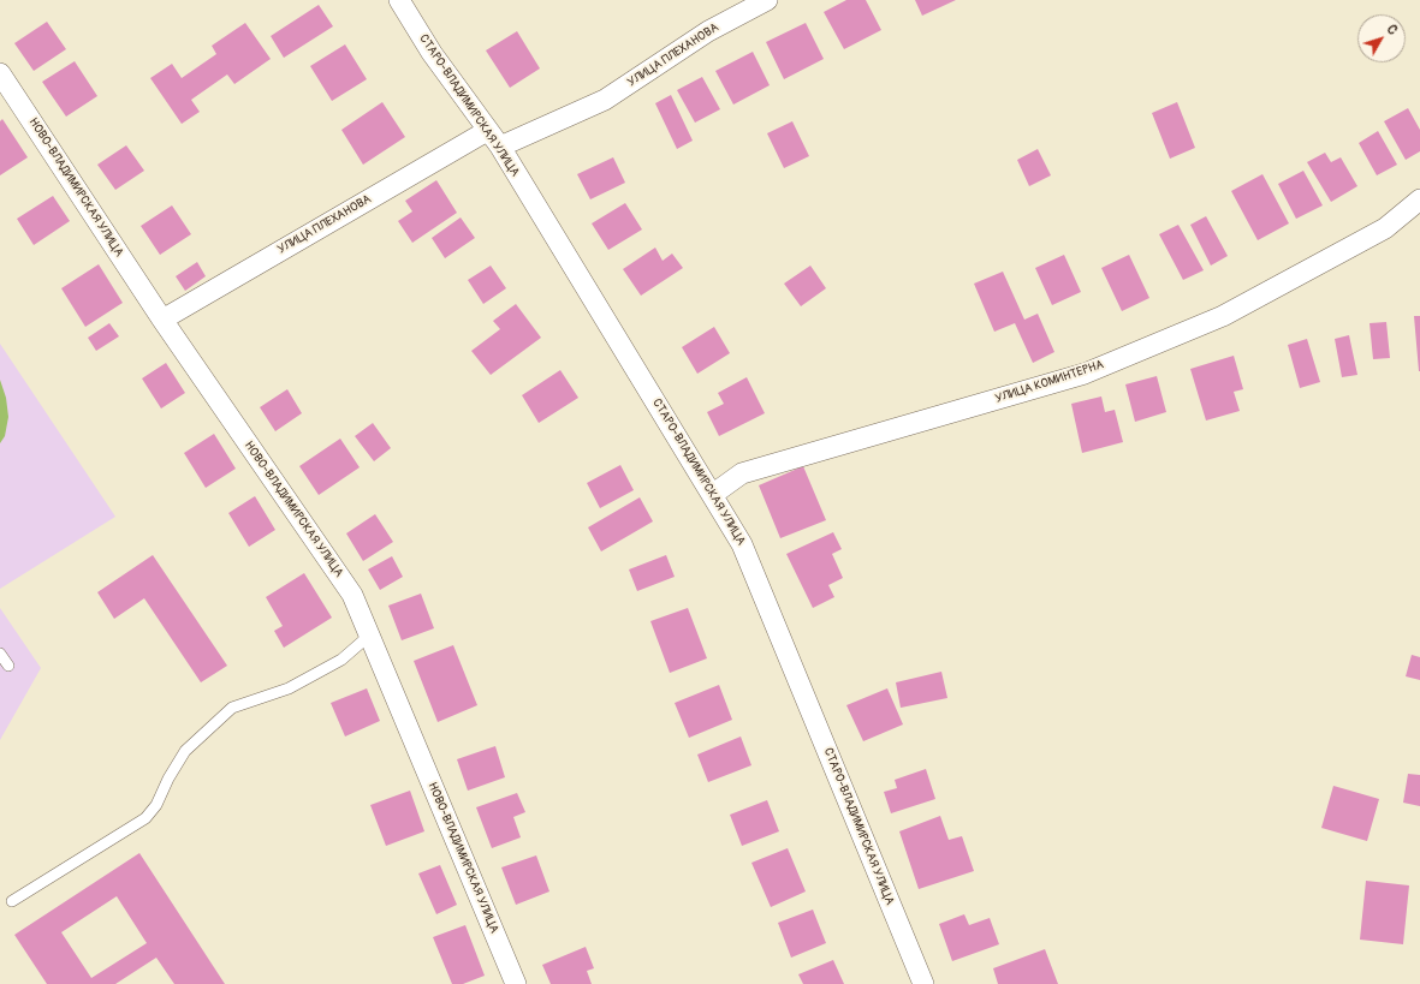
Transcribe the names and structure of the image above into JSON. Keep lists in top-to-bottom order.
{
  "streets": {
    "street": [
      "УЛИЦА ПЛЕХАНОВА",
      "СТАРО-ВЛАДИМИРСКАЯ УЛИЦА",
      "НОВО-ВЛАДИМИРСКАЯ УЛИЦА",
      "УЛИЦА КОМИНТЕРНА"
    ]
  },
  "crossings": [
    ["УЛИЦА ПЛЕХАНОВА", "СТАРО-ВЛАДИМИРСКАЯ УЛИЦА"],
    ["УЛИЦА ПЛЕХАНОВА", "НОВО-ВЛАДИМИРСКАЯ УЛИЦА"],
    ["СТАРО-ВЛАДИМИРСКАЯ УЛИЦА", "УЛИЦА КОМИНТЕРНА"]
  ],
  "north": "top right"
}
